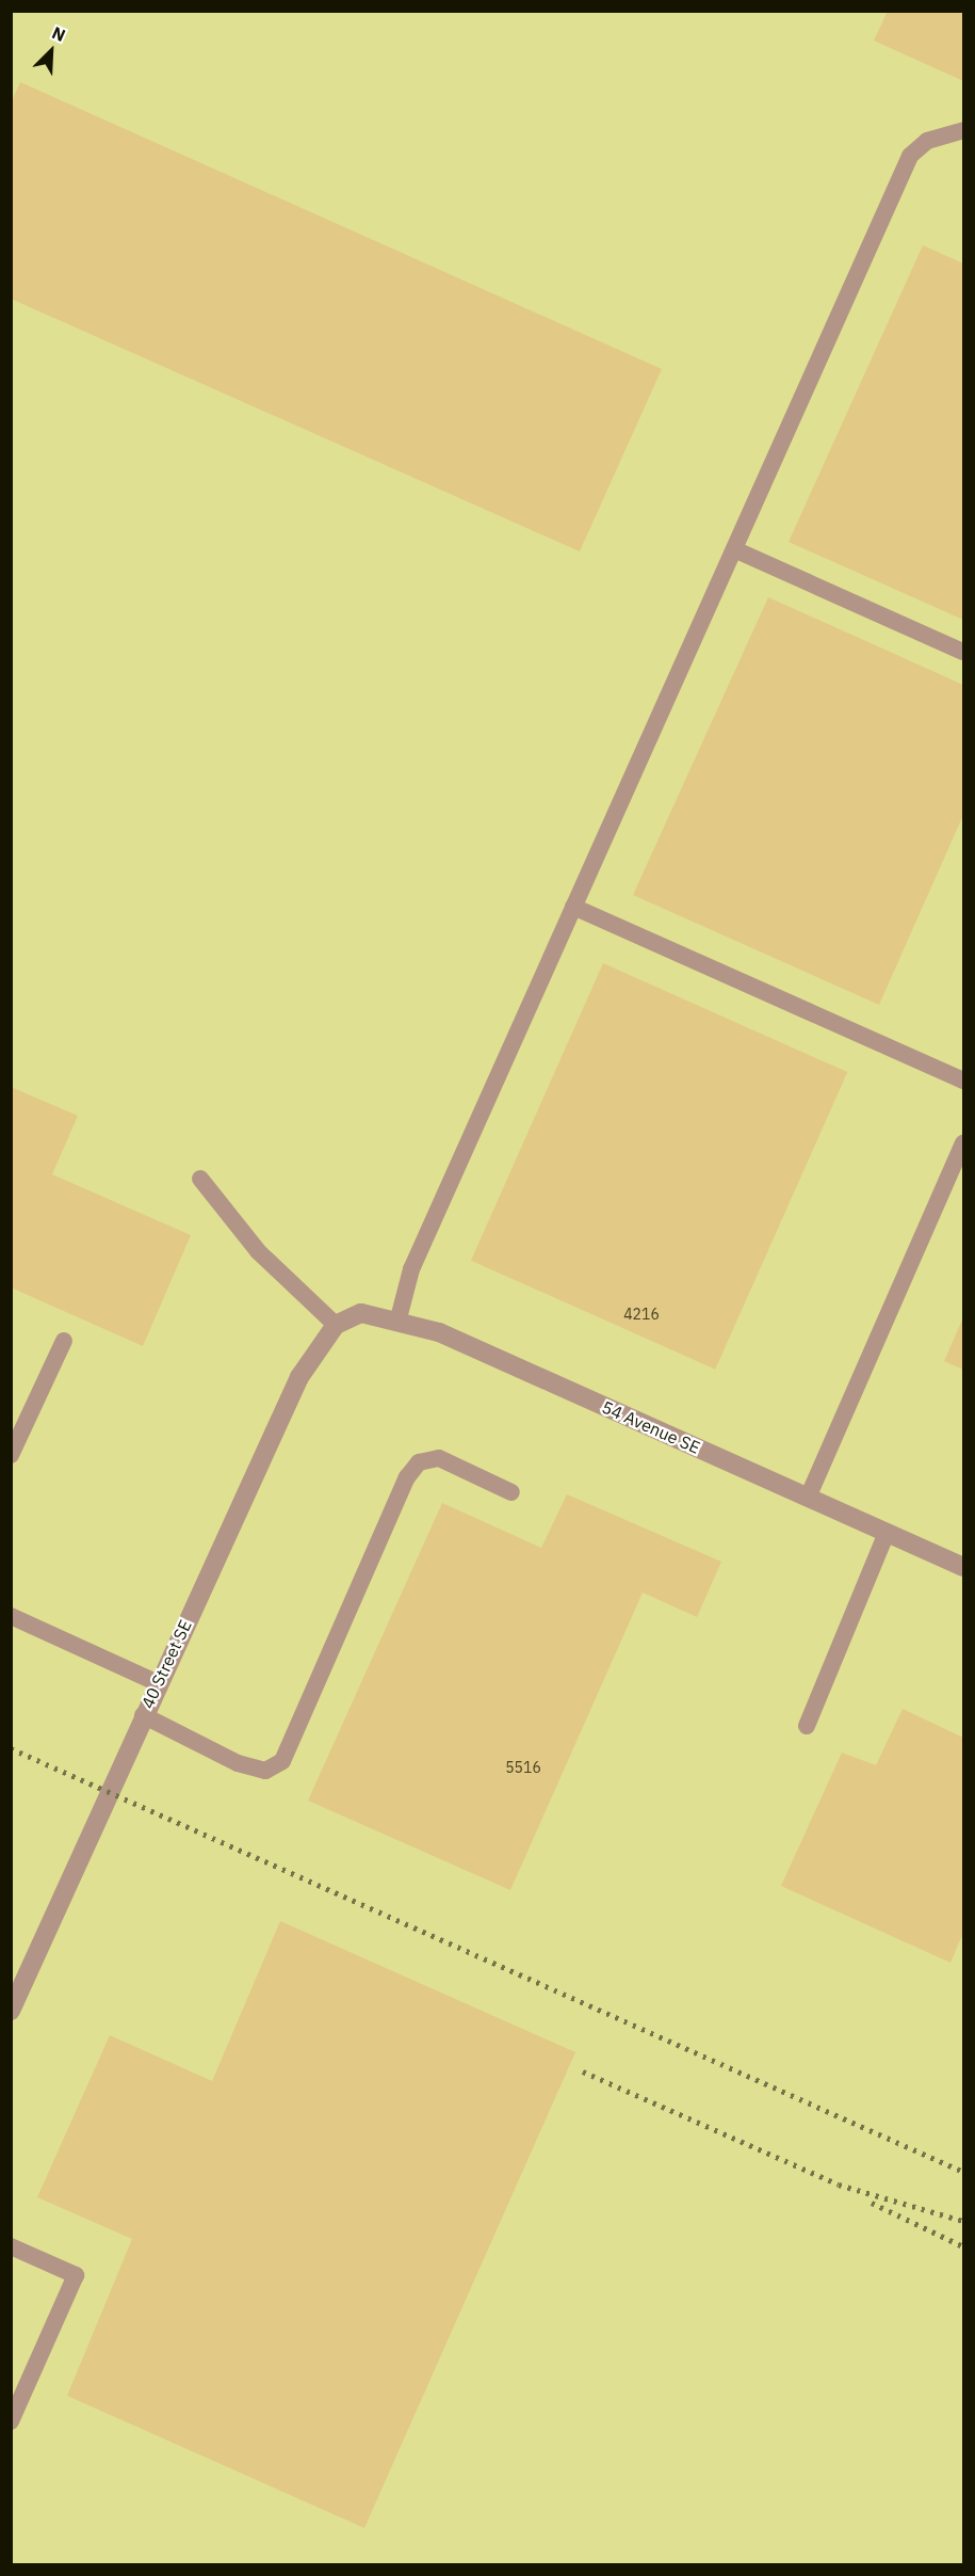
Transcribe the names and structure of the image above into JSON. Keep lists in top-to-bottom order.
{
  "streets": {
    "street": ["54 Avenue SE", "40 Street SE"]
  },
  "crossings": [
    ["54 Avenue SE", "40 Street SE"]
  ],
  "house_numbers": ["4216", "5516"],
  "north": "top right"
}
